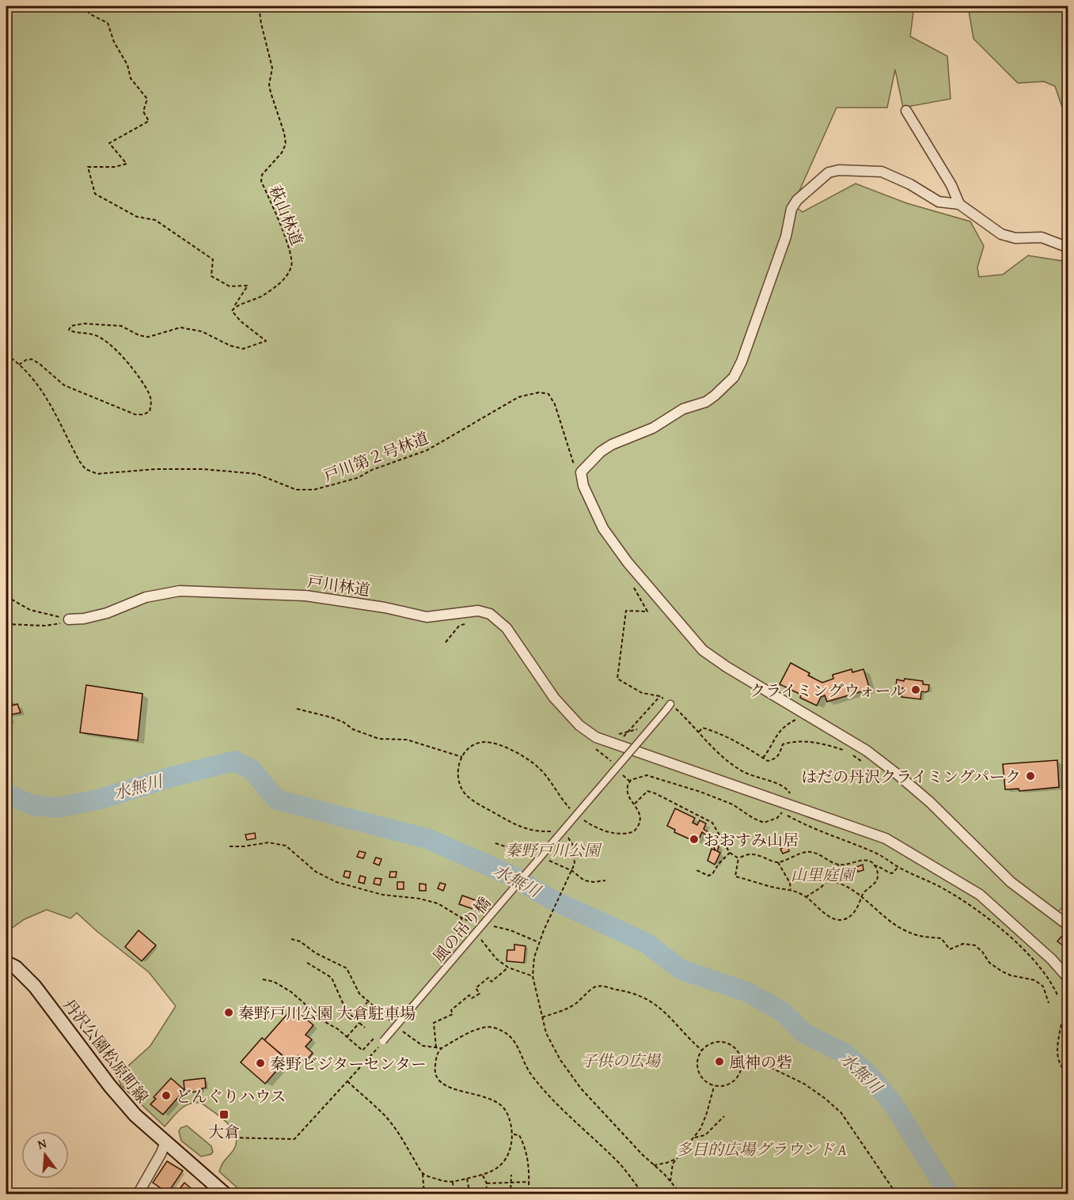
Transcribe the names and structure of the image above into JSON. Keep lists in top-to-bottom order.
{
  "streets": {
    "main road": ["丹沢公園松原町線"],
    "street": ["戸川林道", "風の吊り橋"],
    "path": ["萩山林道", "戸川第２号林道"]
  },
  "water": ["水無川"],
  "parks": [
    "秦野戸川公園",
    "山里庭園",
    "子供の広場",
    "多目的広場グラウンド A"
  ],
  "places": {
    "other": [
      "クライミングウォール",
      "はだの丹沢クライミングパーク",
      "おおすみ山居",
      "秦野戸川公園 大倉駐車場",
      "風神の砦",
      "秦野ビジターセンター",
      "どんぐりハウス"
    ],
    "transit": ["大倉"]
  },
  "north": "top"
}
